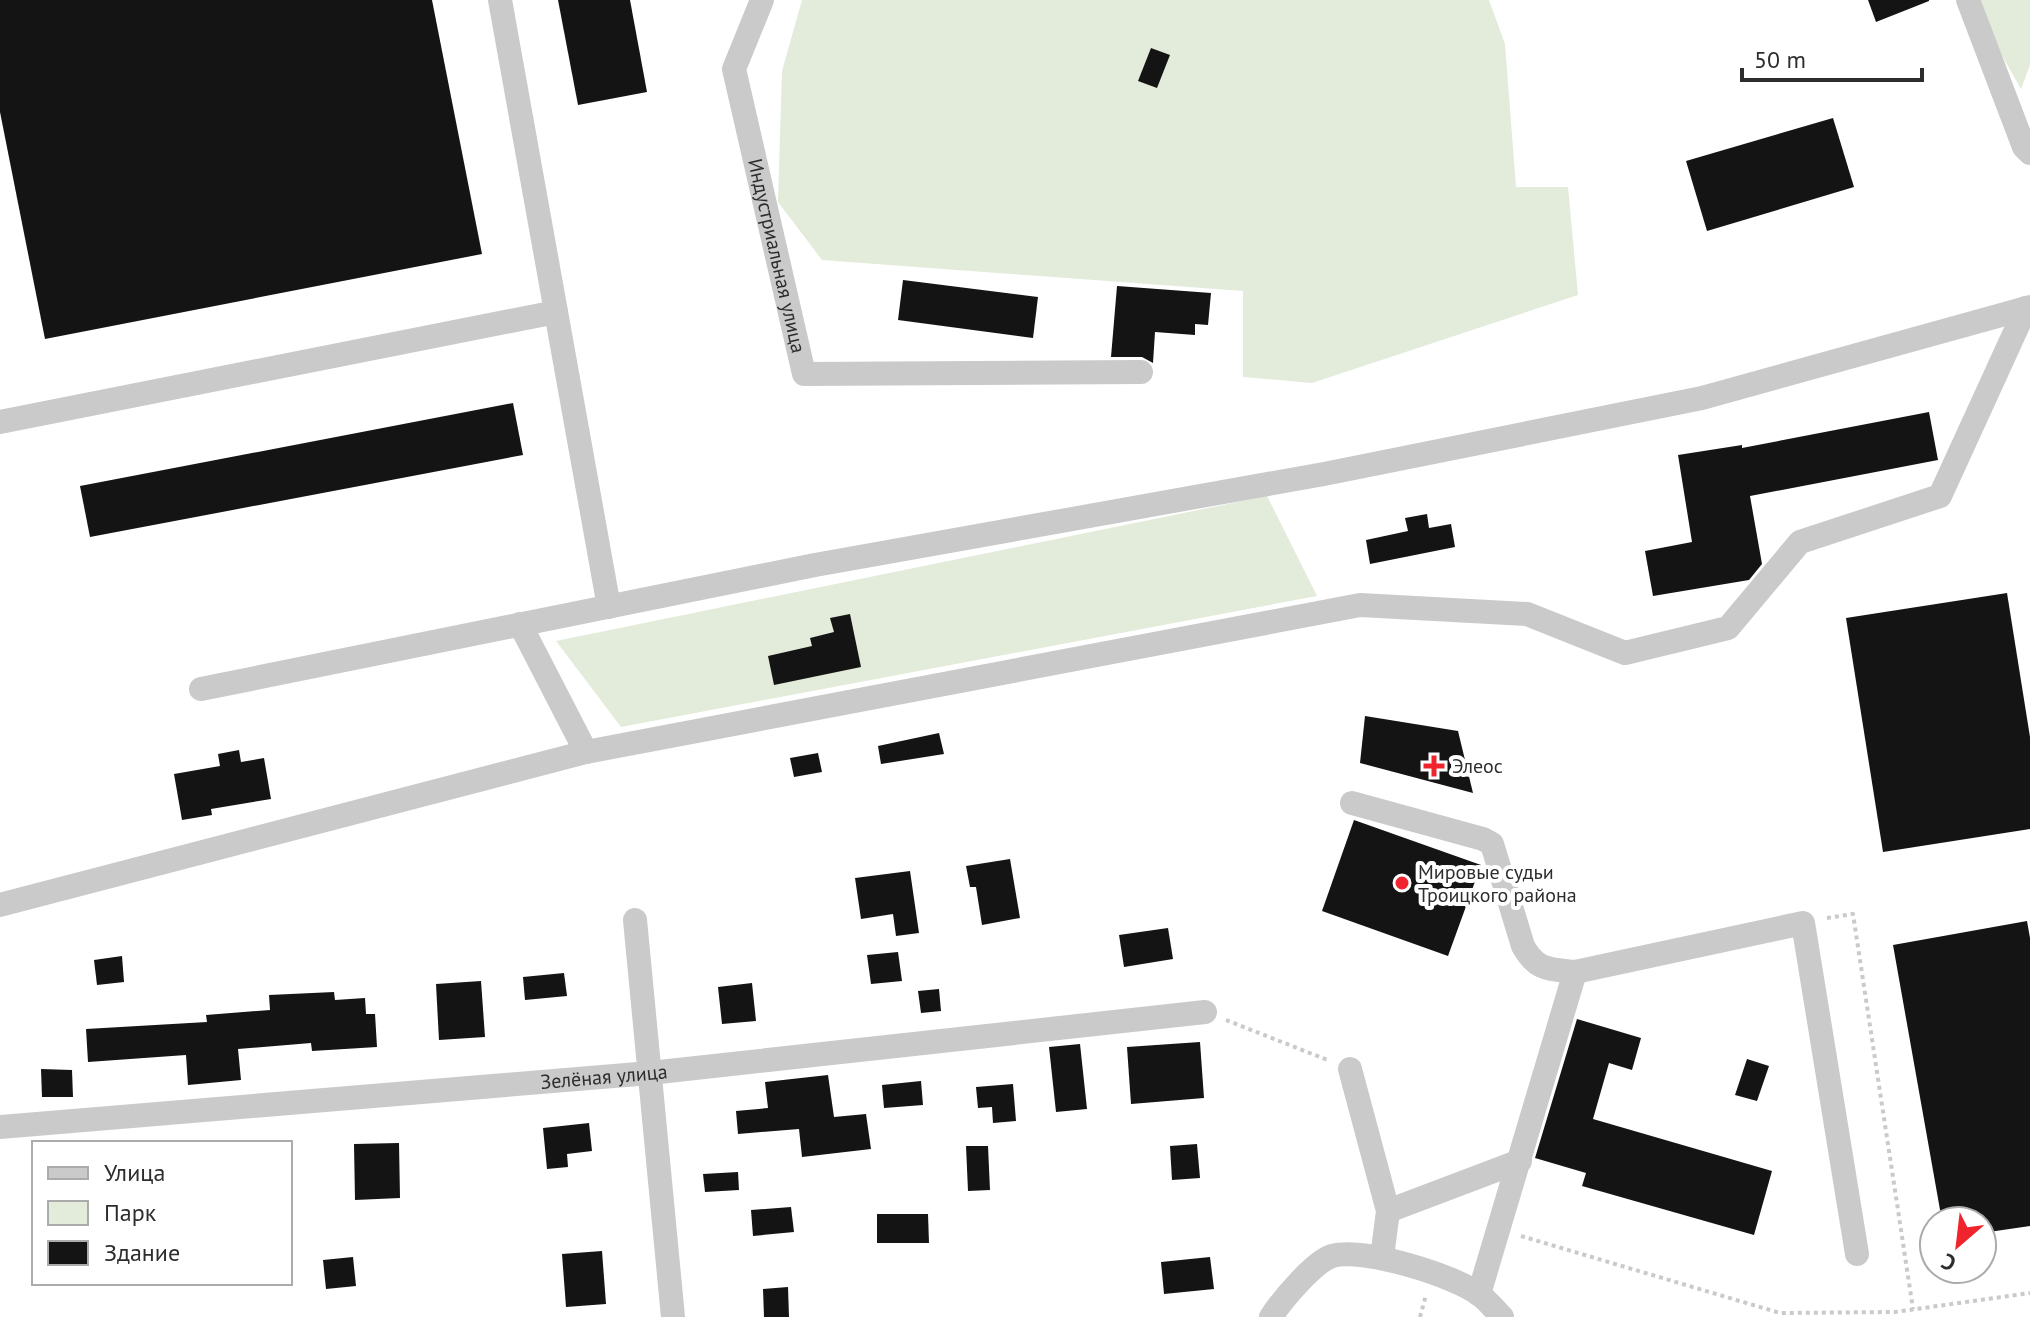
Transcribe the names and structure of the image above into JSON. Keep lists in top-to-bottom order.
{
  "streets": {
    "street": ["Индустриальная улица", "Зелёная улица"]
  },
  "places": {
    "health": ["Элеос"],
    "other": ["Мировые судьи Троицкого района"]
  },
  "legend": ["Улица", "Парк", "Здание"],
  "scale_bar": "50 m",
  "north": "bottom left"
}
